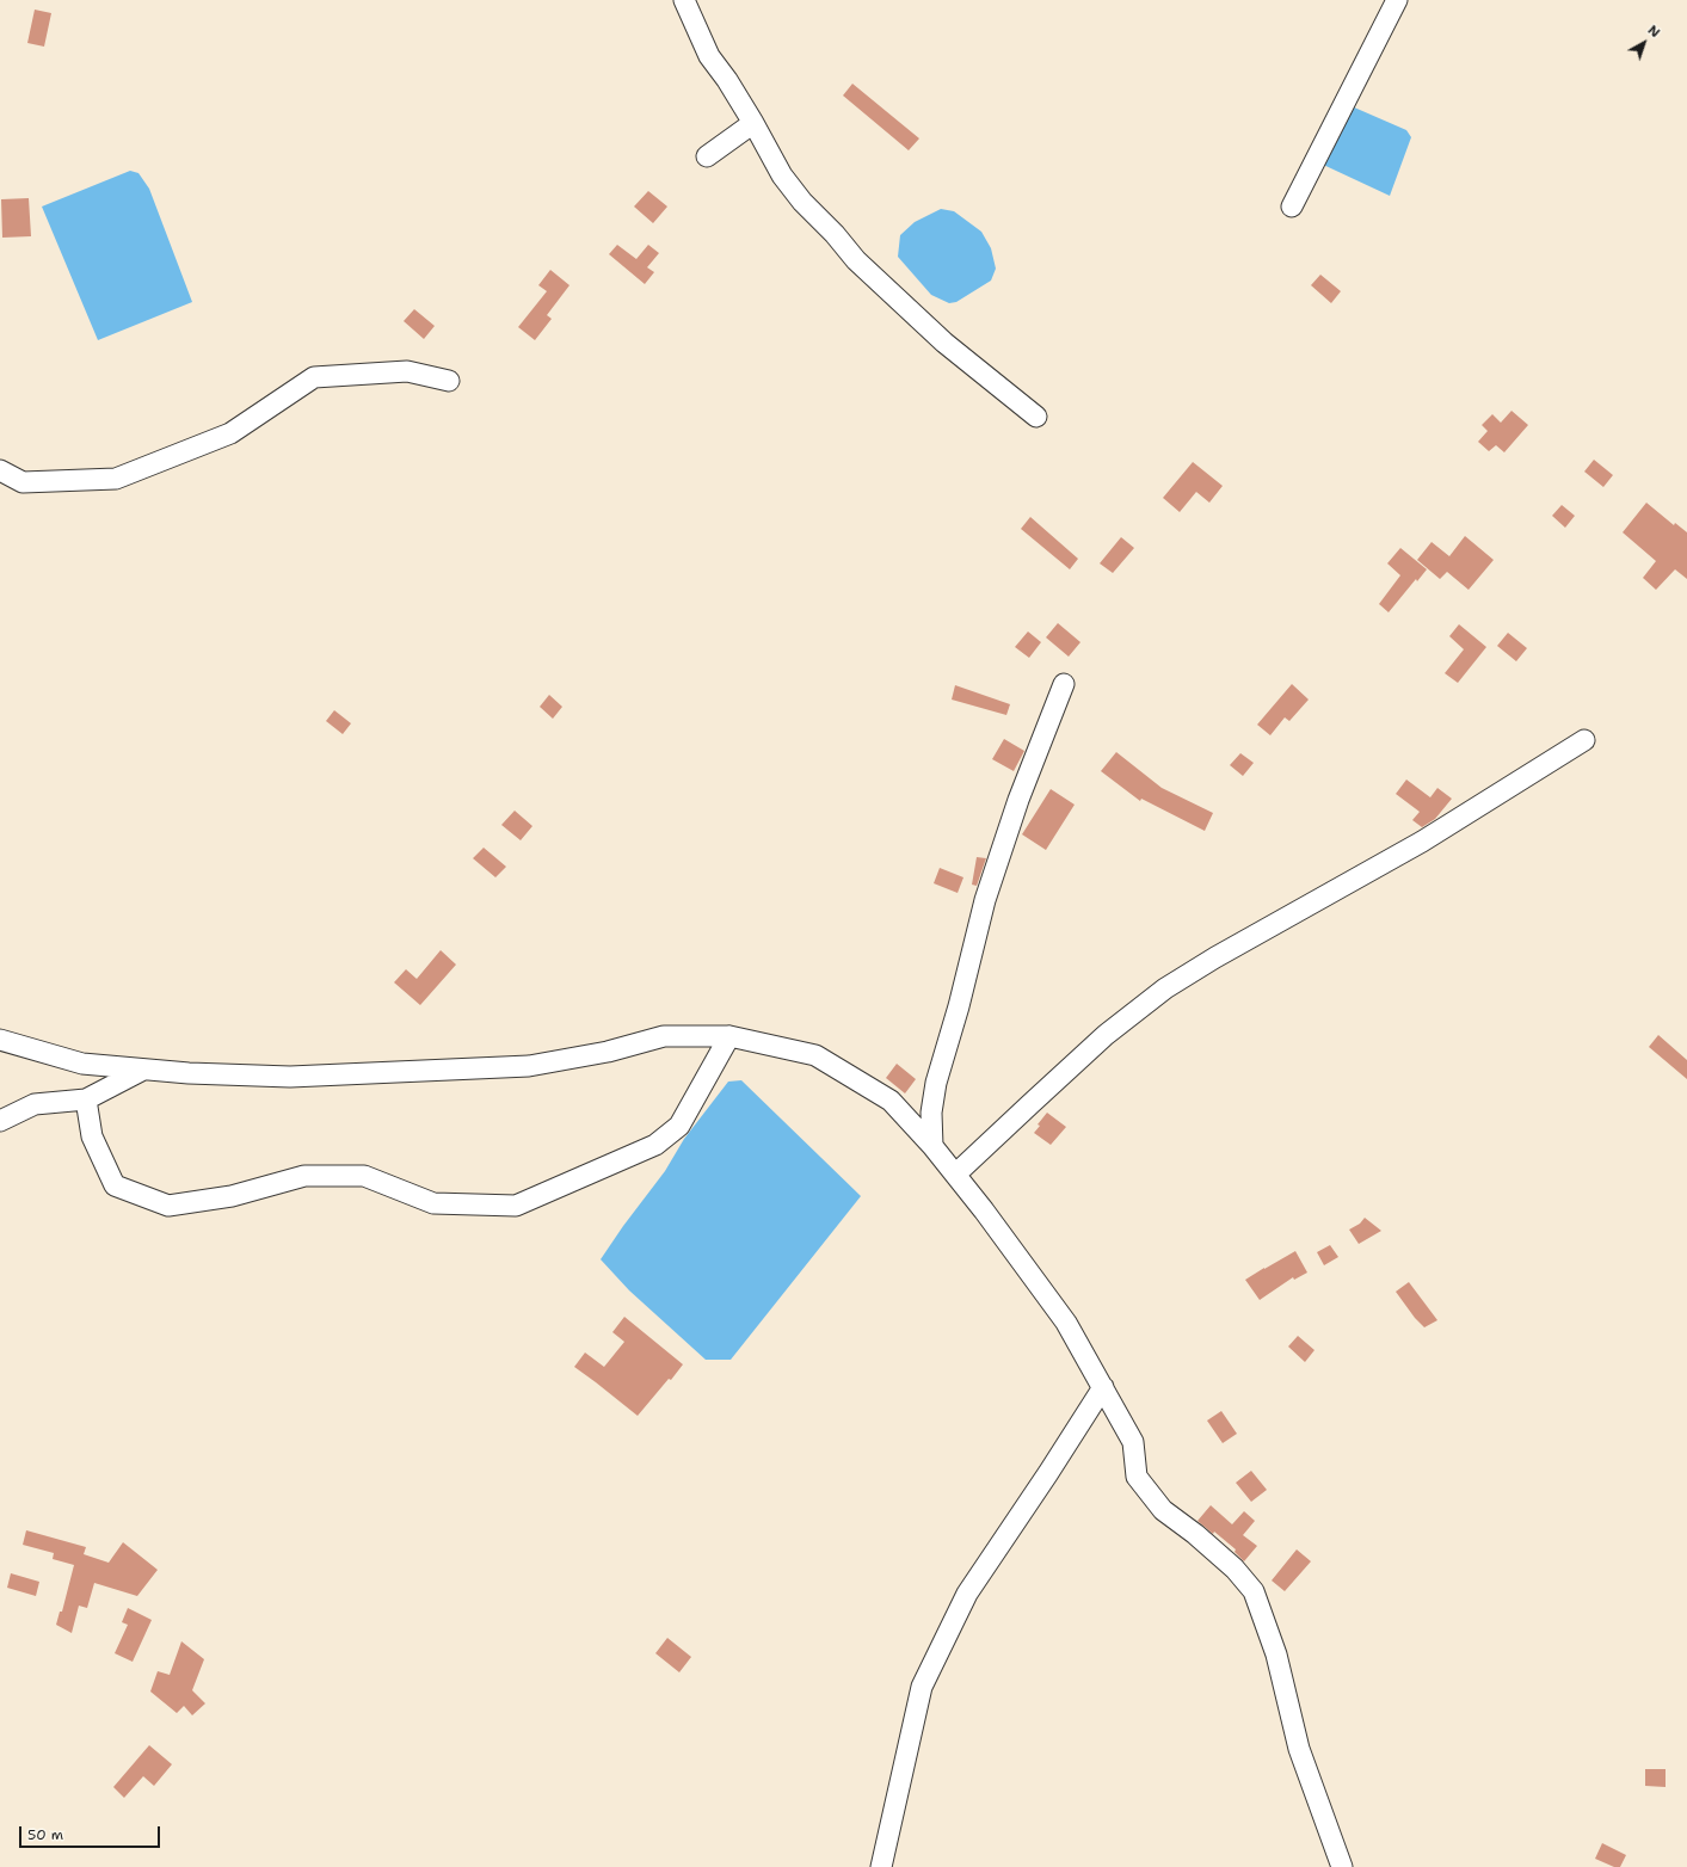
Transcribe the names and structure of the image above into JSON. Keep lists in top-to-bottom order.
{
  "scale_bar": "50 m",
  "north": "top right"
}
